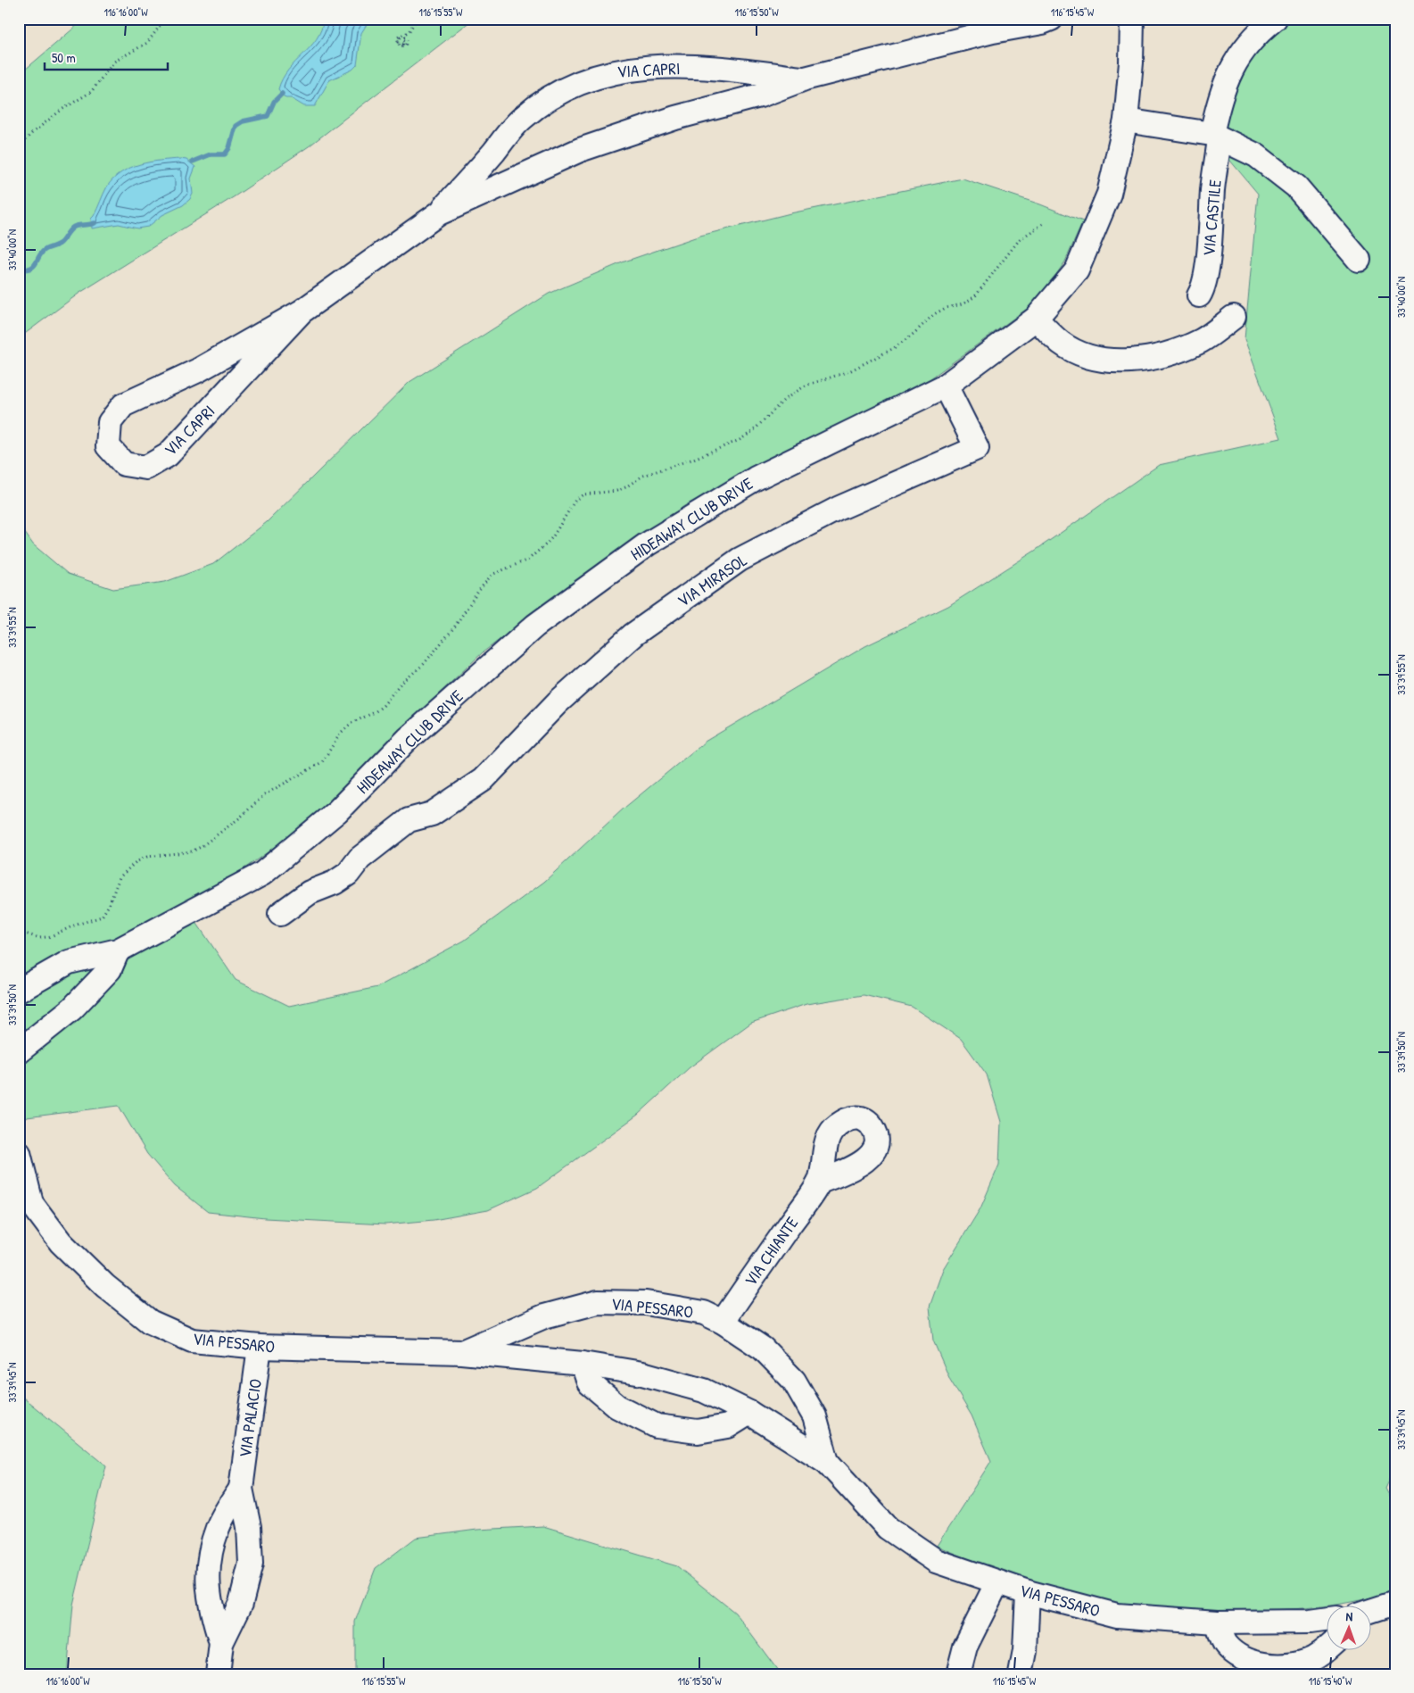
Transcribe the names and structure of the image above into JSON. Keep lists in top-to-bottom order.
{
  "streets": {
    "street": [
      "VIA CAPRI",
      "VIA CASTILE",
      "HIDEAWAY CLUB DRIVE",
      "VIA MIRASOL",
      "VIA CHIANTE",
      "VIA PESSARO",
      "VIA PALACIO"
    ]
  },
  "crossings": [
    ["HIDEAWAY CLUB DRIVE", "VIA MIRASOL"],
    ["VIA CHIANTE", "VIA PESSARO"],
    ["VIA PESSARO", "VIA PALACIO"]
  ],
  "scale_bar": "50 m",
  "north": "top",
  "coordinates": [
    "116°16'00\"W",
    "116°15'55\"W",
    "116°15'50\"W",
    "116°15'45\"W",
    "33°40'00\"N",
    "33°39'55\"N",
    "33°39'50\"N",
    "33°39'45\"N",
    "116°15'40\"W"
  ]
}
